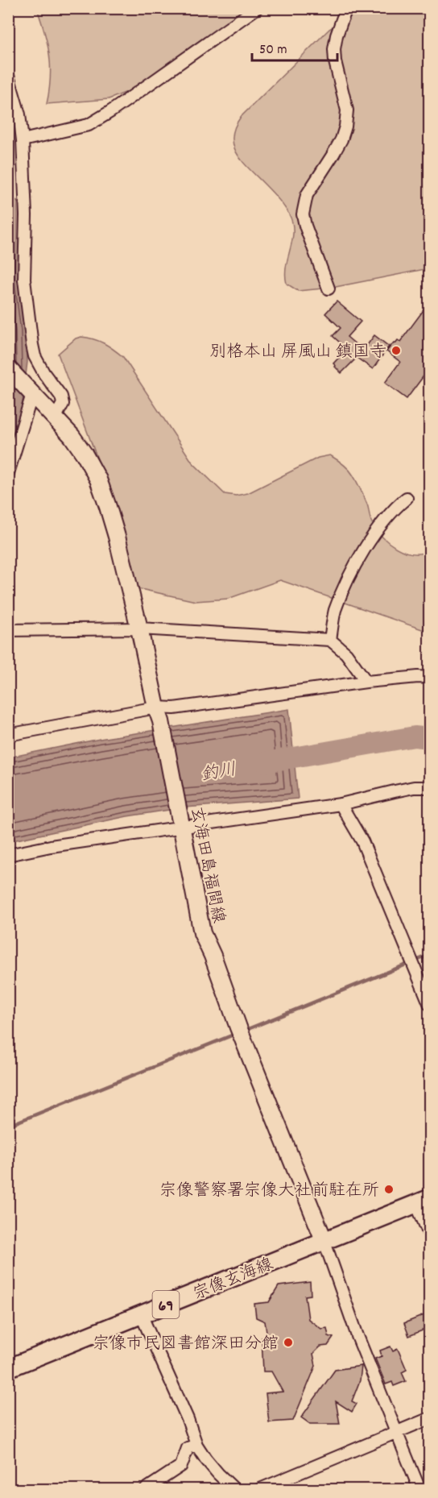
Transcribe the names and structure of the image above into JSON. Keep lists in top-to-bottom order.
{
  "streets": {
    "main road": ["玄海田島福間線", "宗像玄海線", "69"]
  },
  "crossings": [
    ["玄海田島福間線", "宗像玄海線"]
  ],
  "water": ["釣川"],
  "places": ["別格本山 屏風山 鎮国寺", "宗像警察署宗像大社前駐在所", "宗像市民図書館深田分館"],
  "scale_bar": "50 m"
}
